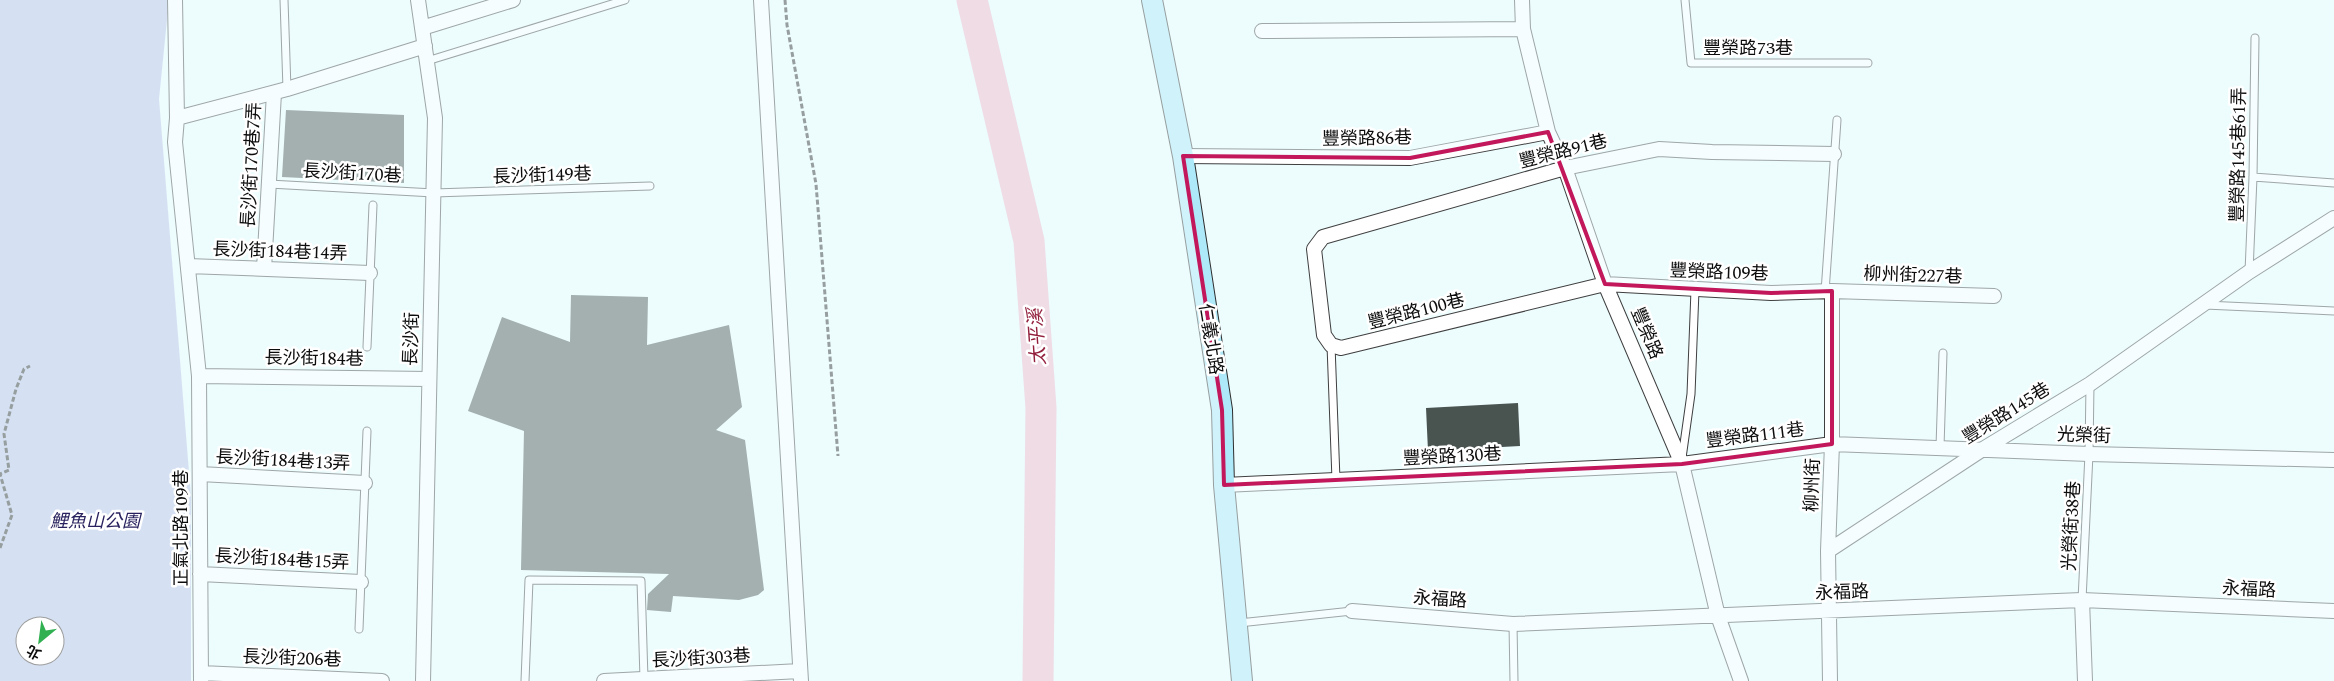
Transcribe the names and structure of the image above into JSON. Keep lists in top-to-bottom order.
{
  "streets": {
    "street": [
      "豐榮路86巷",
      "豐榮路91巷",
      "長沙街170巷7弄",
      "長沙街184巷14弄",
      "豐榮路109巷",
      "柳州街227巷",
      "豐榮路100巷",
      "豐榮路",
      "長沙街",
      "仁義北路",
      "長沙街184巷",
      "豐榮路145巷",
      "豐榮路111巷",
      "光榮街",
      "豐榮路130巷",
      "長沙街184巷13弄",
      "柳州街",
      "正氣北路109巷",
      "長沙街184巷15弄",
      "永福路",
      "長沙街206巷",
      "長沙街303巷"
    ],
    "lane": [
      "豐榮路73巷",
      "豐榮路145巷61弄",
      "長沙街170巷",
      "長沙街149巷",
      "光榮街38巷"
    ]
  },
  "crossings": [
    ["豐榮路86巷", "豐榮路"],
    ["豐榮路86巷", "仁義北路"],
    ["豐榮路91巷", "豐榮路100巷"],
    ["豐榮路91巷", "豐榮路"],
    ["豐榮路145巷61弄", "豐榮路145巷"],
    ["長沙街170巷7弄", "長沙街170巷"],
    ["長沙街170巷7弄", "長沙街184巷14弄"],
    ["長沙街170巷", "長沙街149巷"],
    ["長沙街170巷", "長沙街"],
    ["長沙街149巷", "長沙街"],
    ["長沙街184巷14弄", "正氣北路109巷"],
    ["豐榮路109巷", "柳州街227巷"],
    ["豐榮路109巷", "豐榮路100巷"],
    ["豐榮路109巷", "豐榮路"],
    ["豐榮路109巷", "柳州街"],
    ["柳州街227巷", "柳州街"],
    ["豐榮路100巷", "豐榮路"],
    ["豐榮路", "豐榮路111巷"],
    ["豐榮路", "豐榮路130巷"],
    ["豐榮路", "永福路"],
    ["長沙街", "長沙街184巷"],
    ["仁義北路", "豐榮路130巷"],
    ["長沙街184巷", "正氣北路109巷"],
    ["豐榮路145巷", "光榮街"],
    ["豐榮路145巷", "柳州街"],
    ["豐榮路145巷", "光榮街38巷"],
    ["豐榮路111巷", "光榮街"],
    ["豐榮路111巷", "豐榮路130巷"],
    ["豐榮路111巷", "柳州街"],
    ["光榮街", "柳州街"],
    ["光榮街", "光榮街38巷"],
    ["長沙街184巷13弄", "正氣北路109巷"],
    ["柳州街", "永福路"],
    ["光榮街38巷", "永福路"],
    ["正氣北路109巷", "長沙街184巷15弄"],
    ["正氣北路109巷", "長沙街206巷"]
  ],
  "water": ["太平溪"],
  "parks": ["鯉魚山公園"],
  "north": "bottom left"
}
